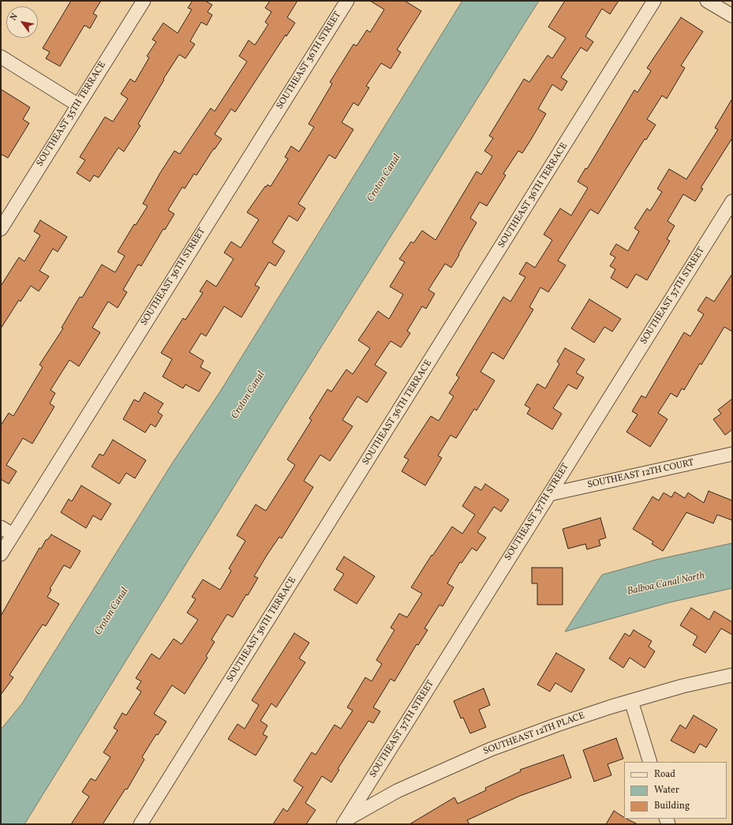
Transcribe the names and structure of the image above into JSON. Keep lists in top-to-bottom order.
{
  "streets": {
    "street": [
      "SOUTHEAST 36TH STREET",
      "SOUTHEAST 35TH TERRACE",
      "SOUTHEAST 36TH TERRACE",
      "SOUTHEAST 37TH STREET",
      "SOUTHEAST 12TH COURT",
      "SOUTHEAST 12TH PLACE"
    ]
  },
  "crossings": [
    ["SOUTHEAST 37TH STREET", "SOUTHEAST 12TH COURT"],
    ["SOUTHEAST 37TH STREET", "SOUTHEAST 12TH PLACE"]
  ],
  "water": ["Croton Canal", "Balboa Canal North"],
  "legend": ["Road", "Water", "Building"],
  "north": "top left"
}
